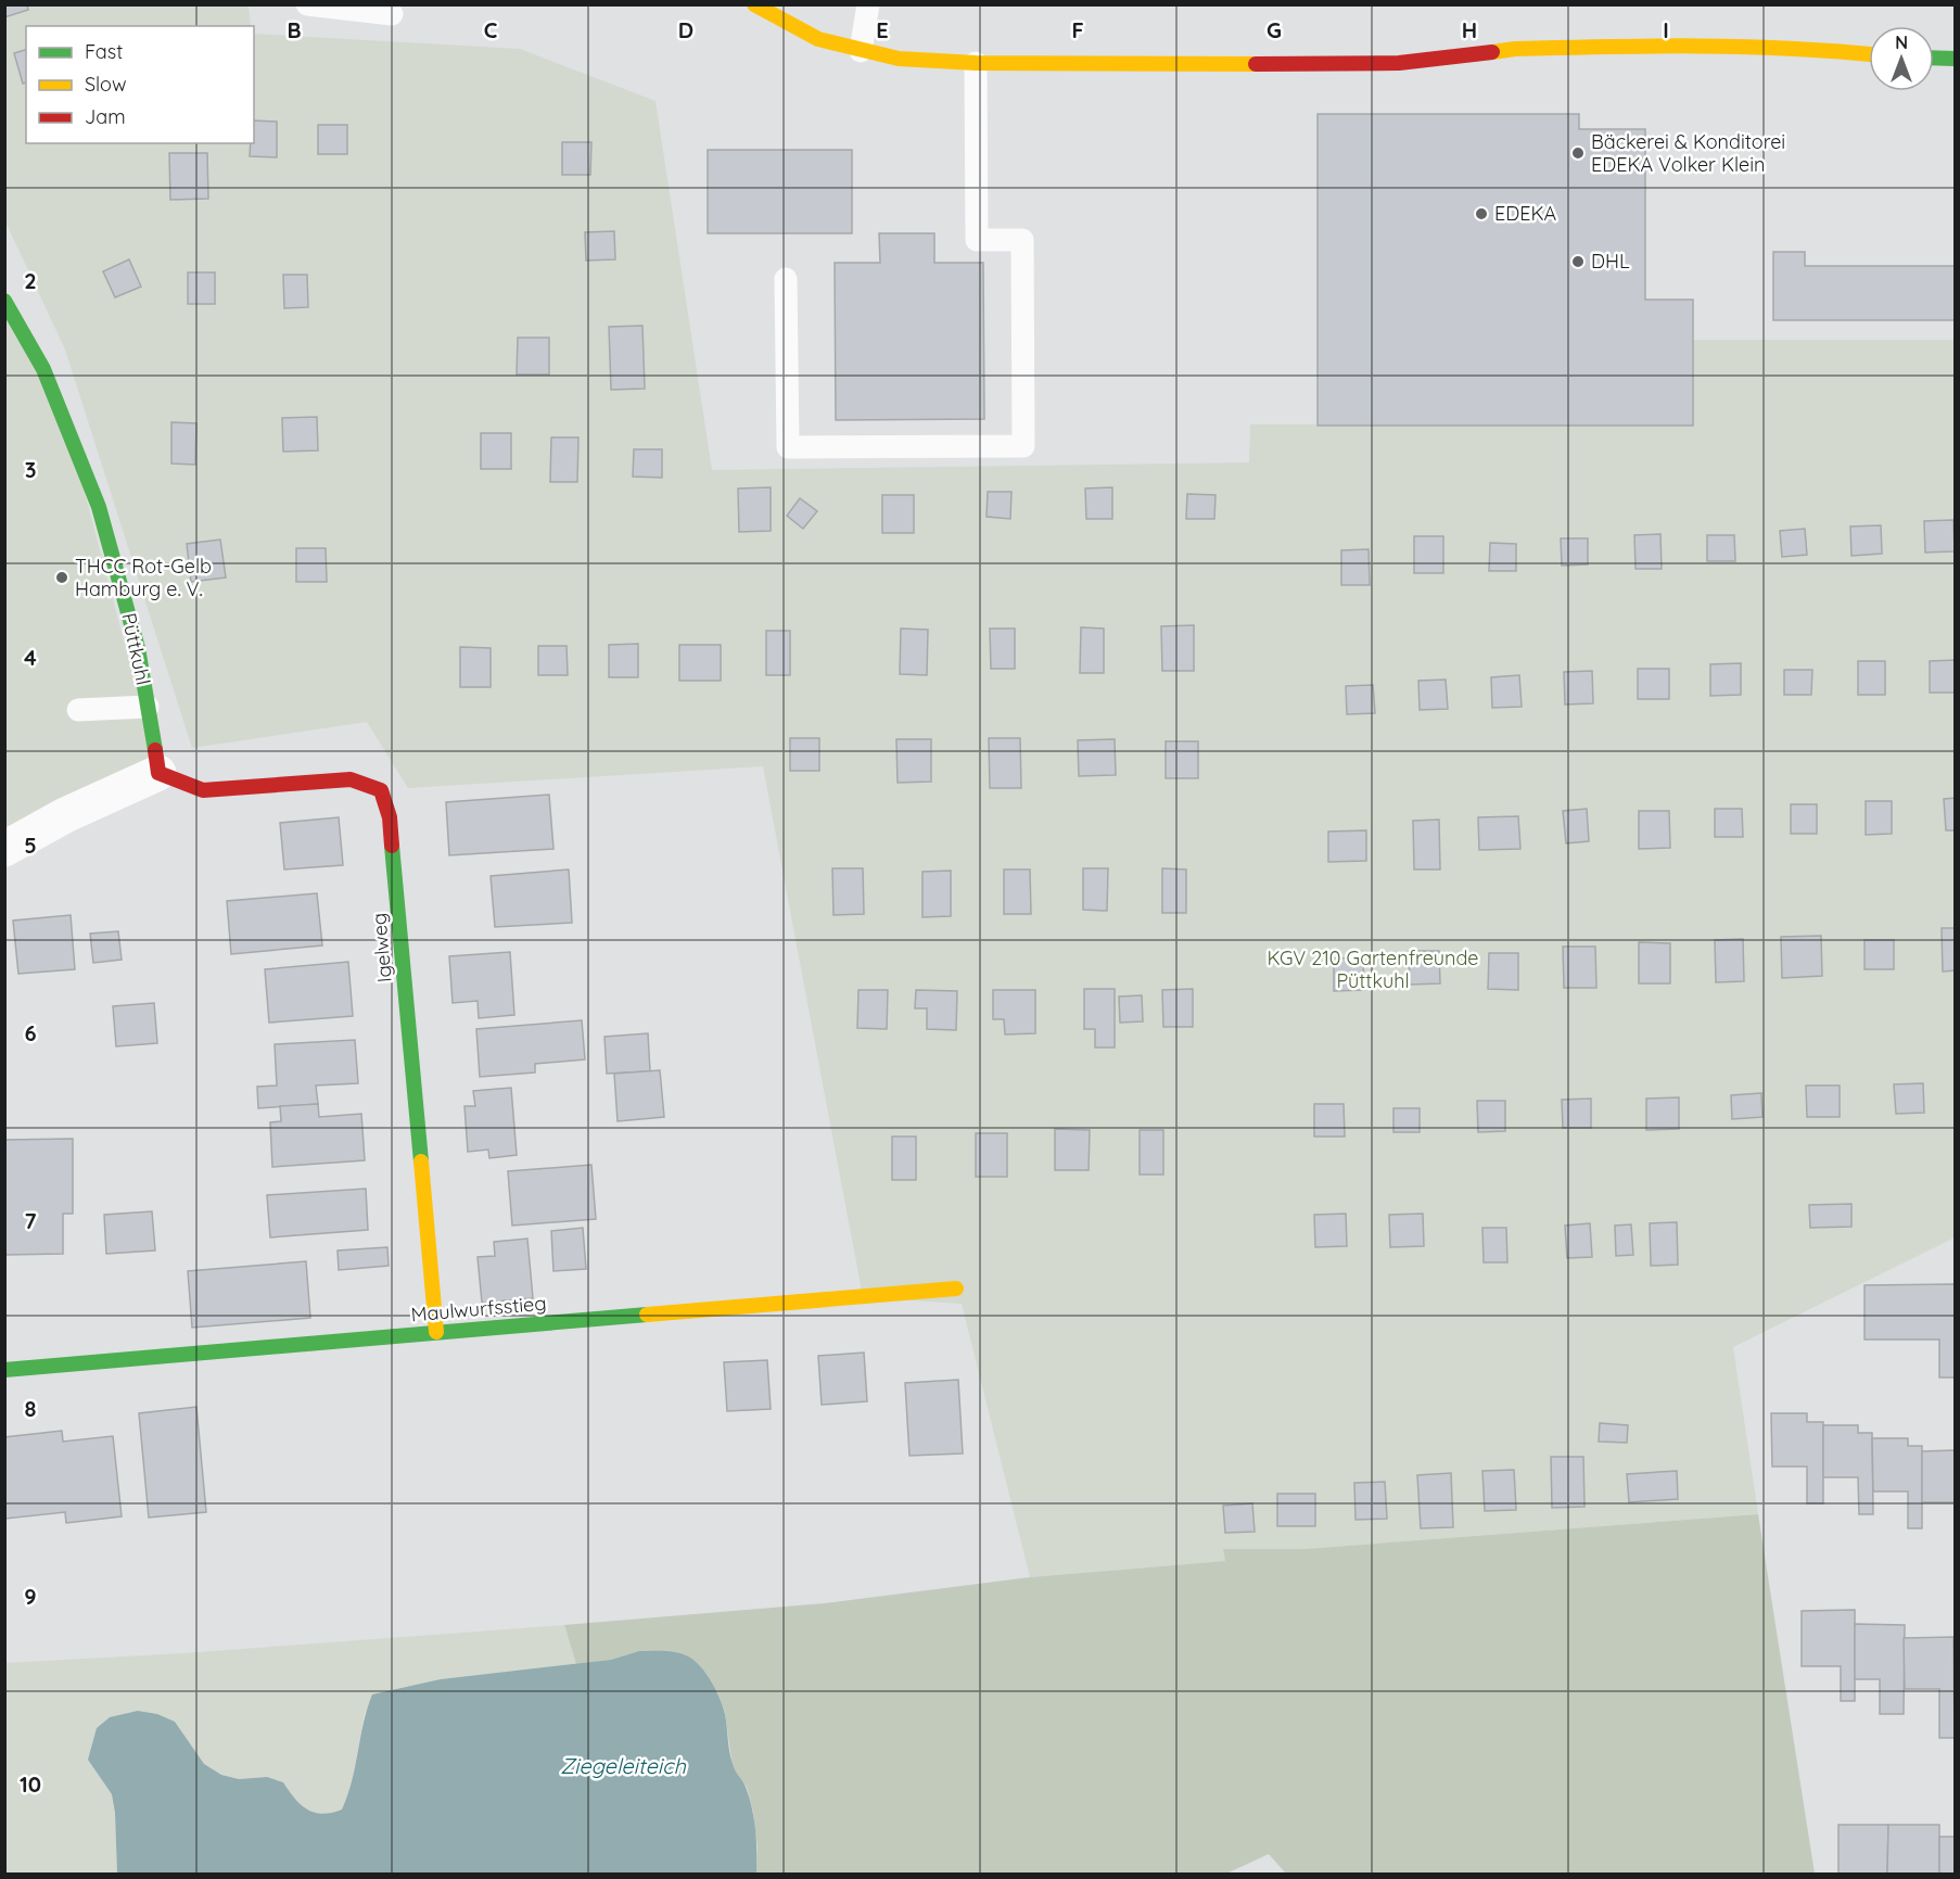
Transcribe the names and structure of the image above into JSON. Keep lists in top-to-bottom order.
{
  "streets": {
    "street": ["Püttkuhl", "Igelweg", "Maulwurfsstieg"]
  },
  "crossings": [
    ["Püttkuhl", "Igelweg"],
    ["Igelweg", "Maulwurfsstieg"]
  ],
  "water": ["Ziegeleiteich"],
  "parks": ["KGV 210 Gartenfreunde Püttkuhl"],
  "places": [
    "Bäckerei & Konditorei EDEKA Volker Klein",
    "EDEKA",
    "DHL",
    "THCC Rot-Gelb Hamburg e. V."
  ],
  "legend": ["Fast", "Slow", "Jam"],
  "north": "top",
  "grid": {
    "columns": [
      "B",
      "C",
      "D",
      "E",
      "F",
      "G",
      "H",
      "I"
    ],
    "rows": [
      "2",
      "3",
      "4",
      "5",
      "6",
      "7",
      "8",
      "9",
      "10"
    ]
  }
}
